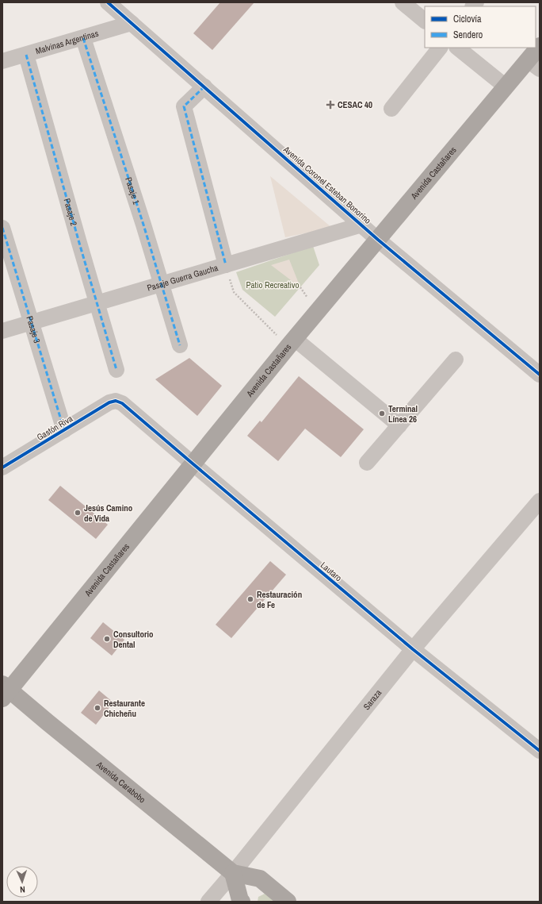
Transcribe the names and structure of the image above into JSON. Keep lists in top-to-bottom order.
{
  "streets": {
    "main road": ["Avenida Castañares", "Avenida Carabobo"],
    "street": [
      "Malvinas Argentinas",
      "Avenida Coronel Esteban Bonorino",
      "Pasaje 1",
      "Pasaje 2",
      "Pasaje Guerra Gaucha",
      "Pasaje 3",
      "Gastón Riva",
      "Lautaro",
      "Saraza"
    ]
  },
  "crossings": [
    ["Malvinas Argentinas", "Avenida Coronel Esteban Bonorino"],
    ["Malvinas Argentinas", "Pasaje 1"],
    ["Malvinas Argentinas", "Pasaje 2"],
    ["Avenida Castañares", "Avenida Coronel Esteban Bonorino"],
    ["Avenida Castañares", "Lautaro"],
    ["Avenida Castañares", "Avenida Carabobo"],
    ["Avenida Coronel Esteban Bonorino", "Pasaje Guerra Gaucha"],
    ["Pasaje 1", "Pasaje Guerra Gaucha"],
    ["Pasaje 2", "Pasaje Guerra Gaucha"],
    ["Pasaje Guerra Gaucha", "Pasaje 3"],
    ["Pasaje 3", "Gastón Riva"],
    ["Gastón Riva", "Lautaro"],
    ["Lautaro", "Saraza"],
    ["Saraza", "Avenida Carabobo"]
  ],
  "parks": ["Patio Recreativo"],
  "places": {
    "health": ["CESAC 40"],
    "other": [
      "Terminal Línea 26",
      "Jesús Camino de Vida",
      "Restauración de Fe",
      "Consultorio Dental",
      "Restaurante Chicheñu"
    ]
  },
  "legend": ["Ciclovía", "Sendero"],
  "north": "bottom"
}
